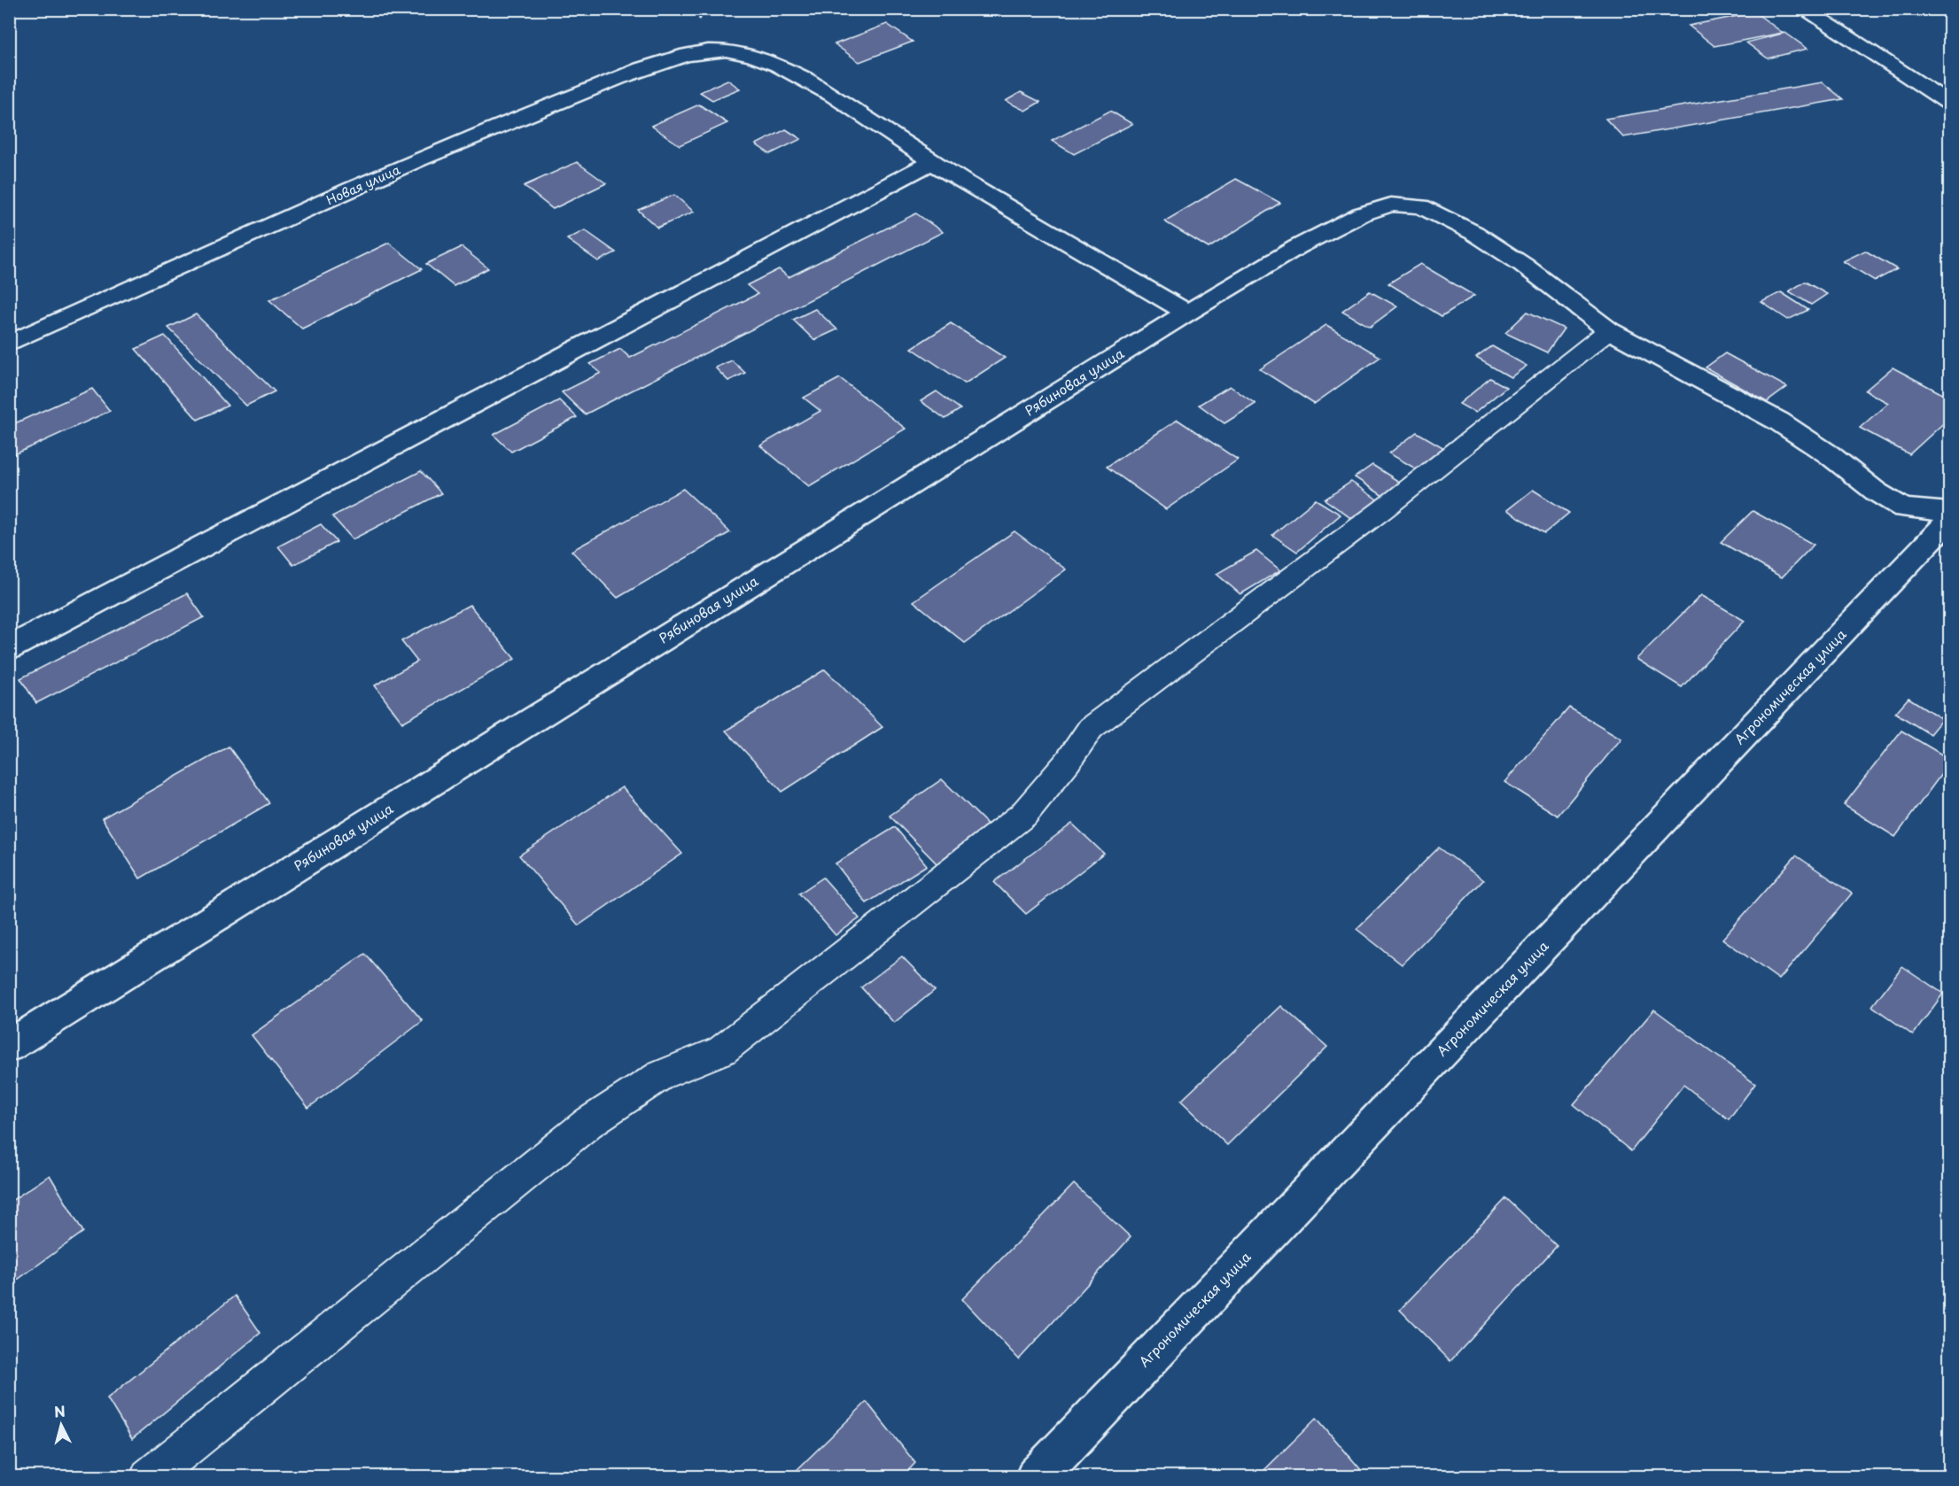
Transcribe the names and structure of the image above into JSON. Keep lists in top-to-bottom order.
{
  "streets": {
    "street": ["Новая улица", "Рябиновая улица", "Агрономическая улица"]
  },
  "north": "top"
}
